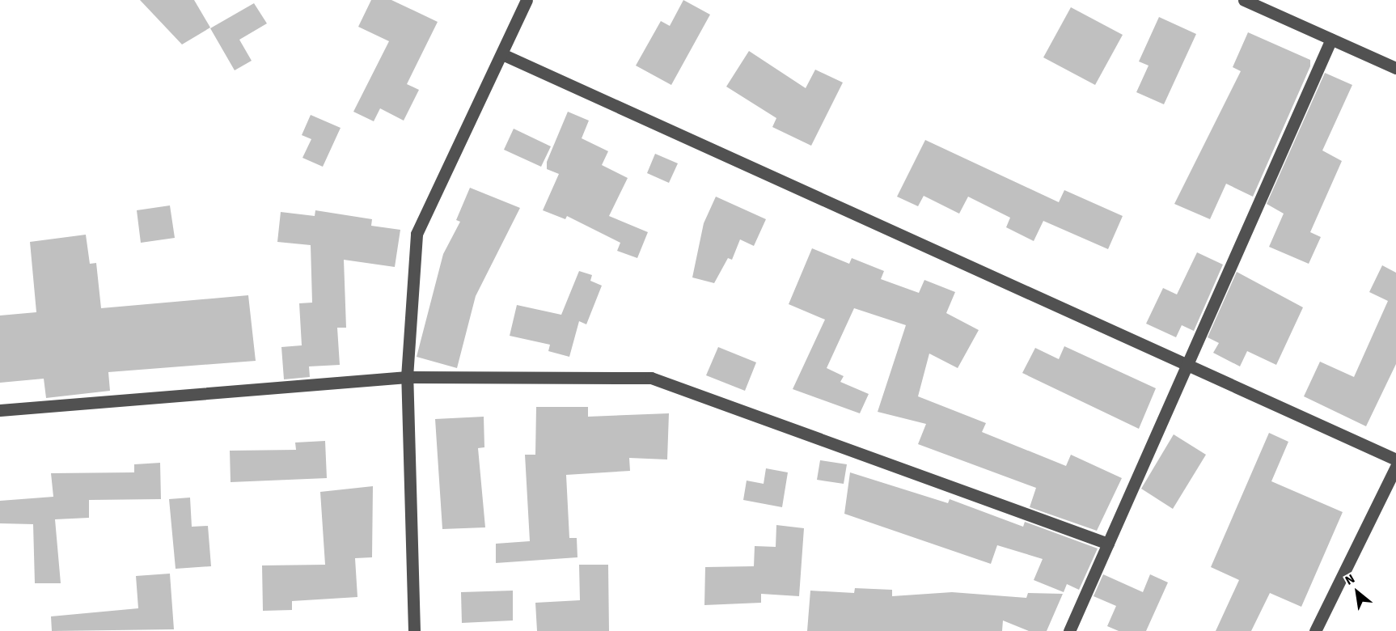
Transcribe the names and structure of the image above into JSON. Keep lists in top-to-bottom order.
{
  "north": "top left"
}
